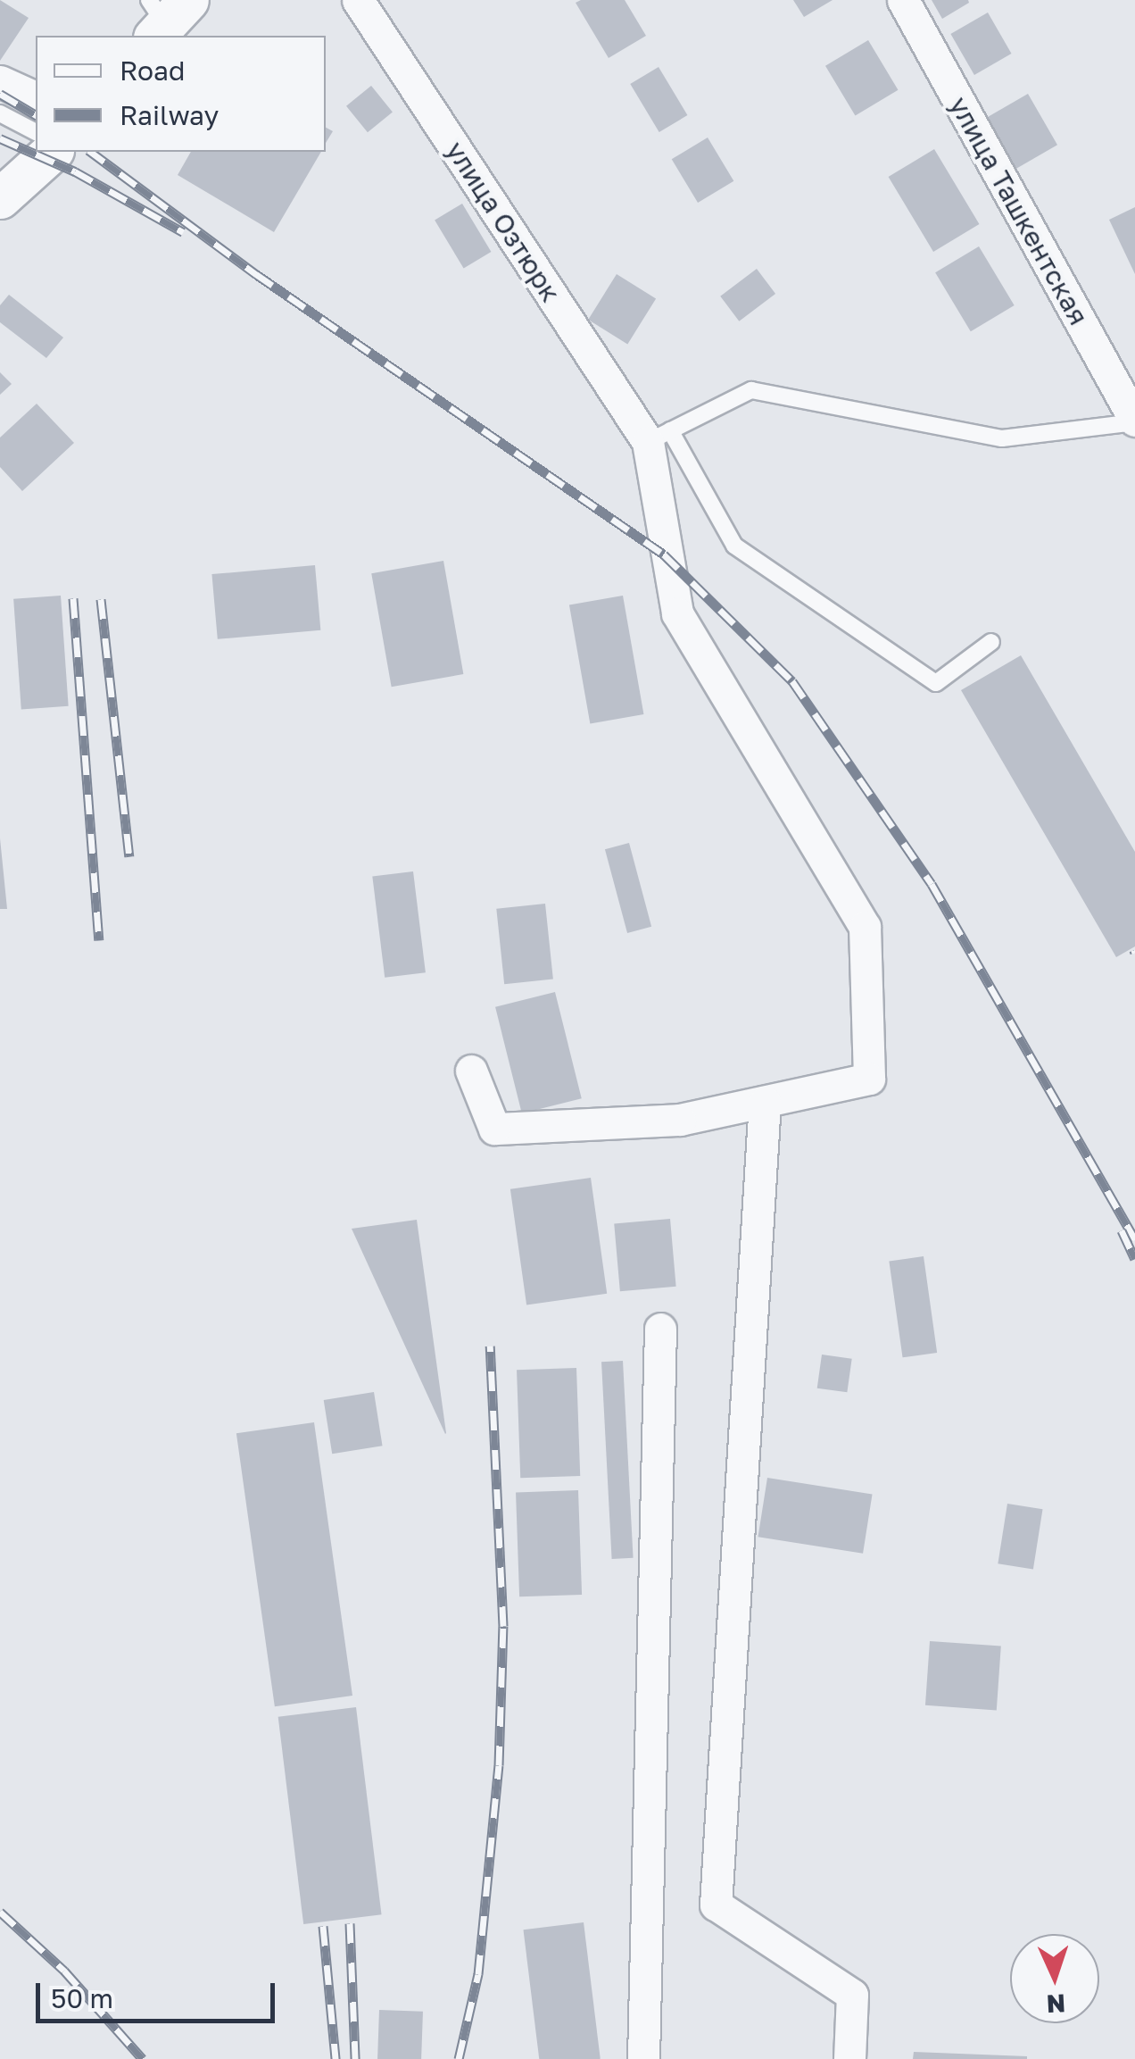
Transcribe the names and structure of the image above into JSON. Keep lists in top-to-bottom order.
{
  "streets": {
    "street": ["улица Ташкентская", "улица Озтюрк"]
  },
  "legend": ["Road", "Railway"],
  "scale_bar": "50 m",
  "north": "bottom"
}
